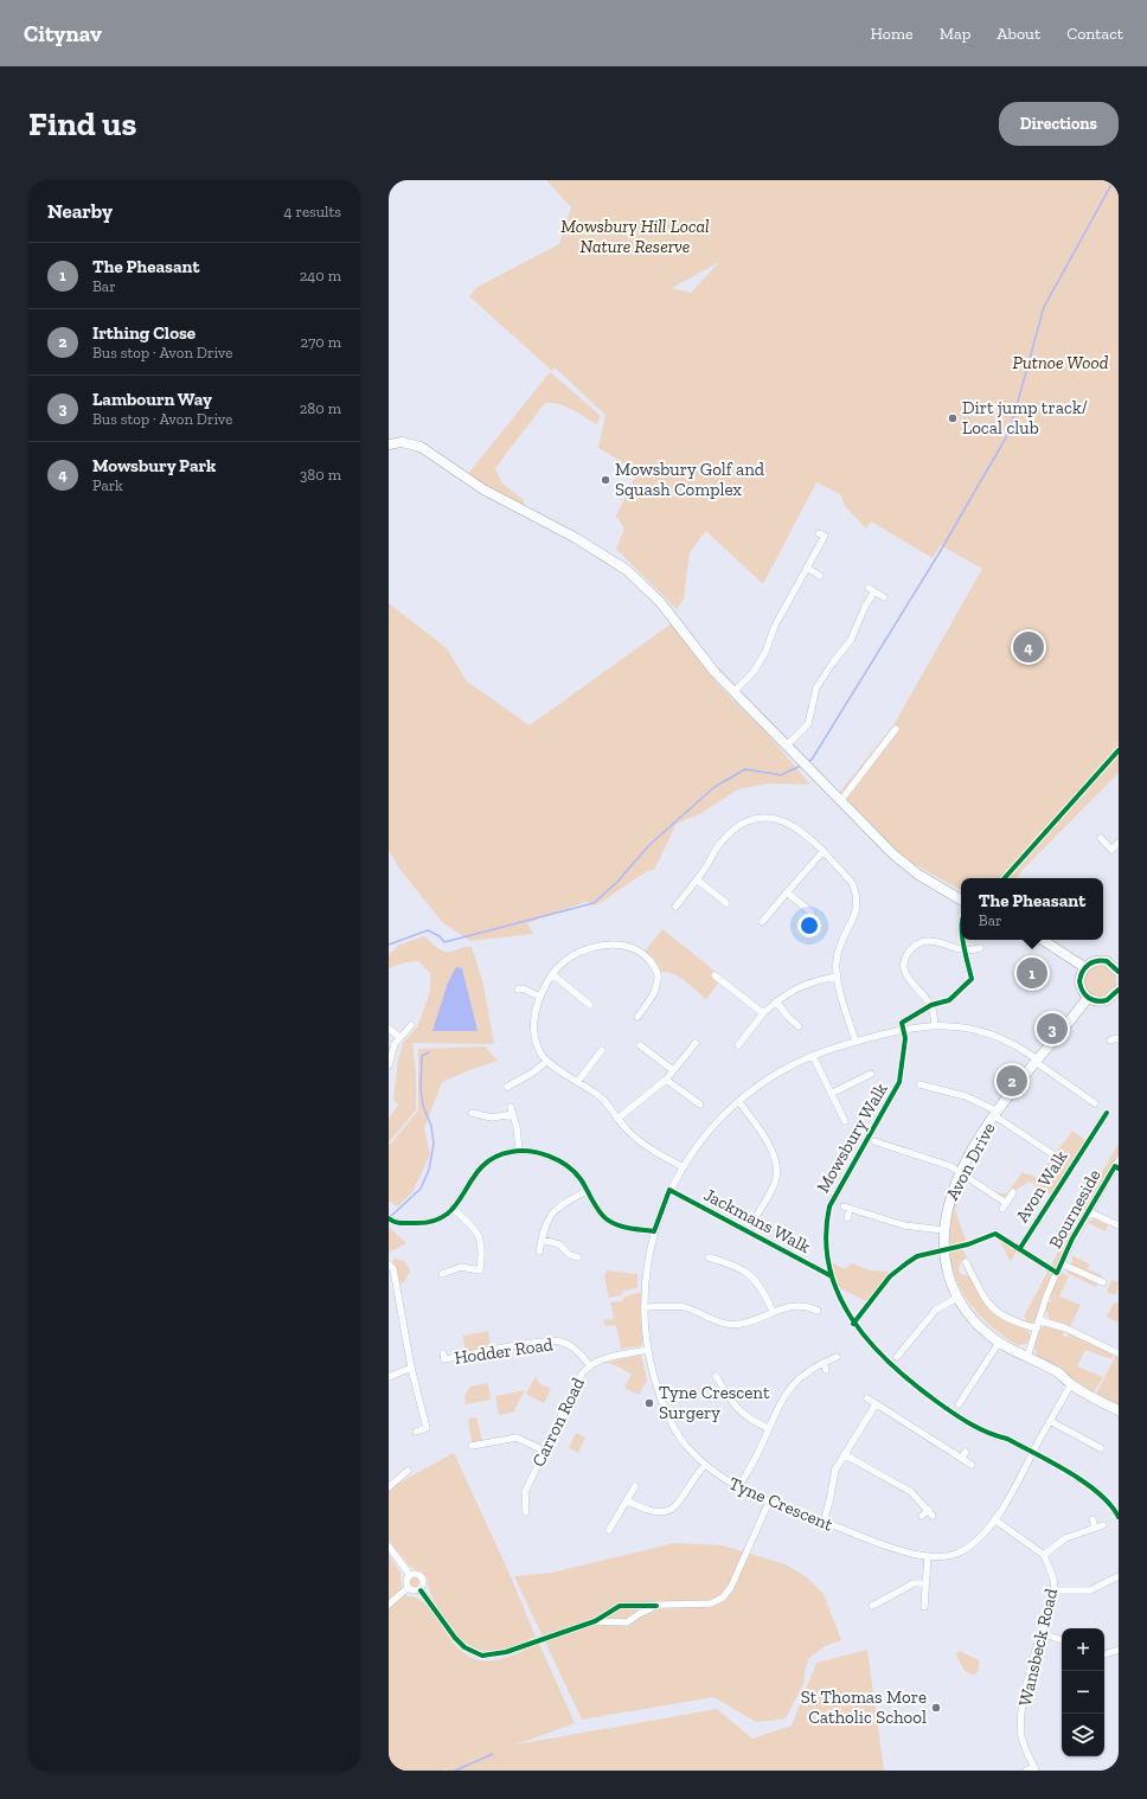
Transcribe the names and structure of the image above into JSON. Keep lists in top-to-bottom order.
{
  "streets": {
    "main road": ["Avon Drive"],
    "street": [
      "Bourneside",
      "Hodder Road",
      "Carron Road",
      "Tyne Crescent",
      "Wansbeck Road"
    ],
    "cycle path": ["Mowsbury Walk", "Avon Walk", "Jackmans Walk"]
  },
  "crossings": [
    ["Avon Drive", "Bourneside"],
    ["Avon Drive", "Tyne Crescent"],
    ["Hodder Road", "Carron Road"],
    ["Carron Road", "Tyne Crescent"]
  ],
  "parks": ["Mowsbury Hill Local Nature Reserve", "Putnoe Wood"],
  "places": [
    "Dirt jump track/ Local club",
    "Mowsbury Golf and Squash Complex",
    "Tyne Crescent Surgery",
    "St Thomas More Catholic School"
  ],
  "page": {
    "header": "Citynav",
    "nav": [
      "Home",
      "Map",
      "About",
      "Contact"
    ],
    "buttons": "Directions",
    "title": "Find us",
    "heading": ["Nearby", "4 results"],
    "list": [
      {
        "mark": "1",
        "name": "The Pheasant",
        "note": "Bar",
        "value": "240 m"
      },
      {
        "mark": "2",
        "name": "Irthing Close",
        "note": "Bus stop · Avon Drive",
        "value": "270 m"
      },
      {
        "mark": "3",
        "name": "Lambourn Way",
        "note": "Bus stop · Avon Drive",
        "value": "280 m"
      },
      {
        "mark": "4",
        "name": "Mowsbury Park",
        "note": "Park",
        "value": "380 m"
      }
    ],
    "pins": [
      "4",
      "1",
      "3",
      "2"
    ],
    "popup": ["The Pheasant", "Bar"],
    "map_buttons": ["+", "−"]
  }
}
